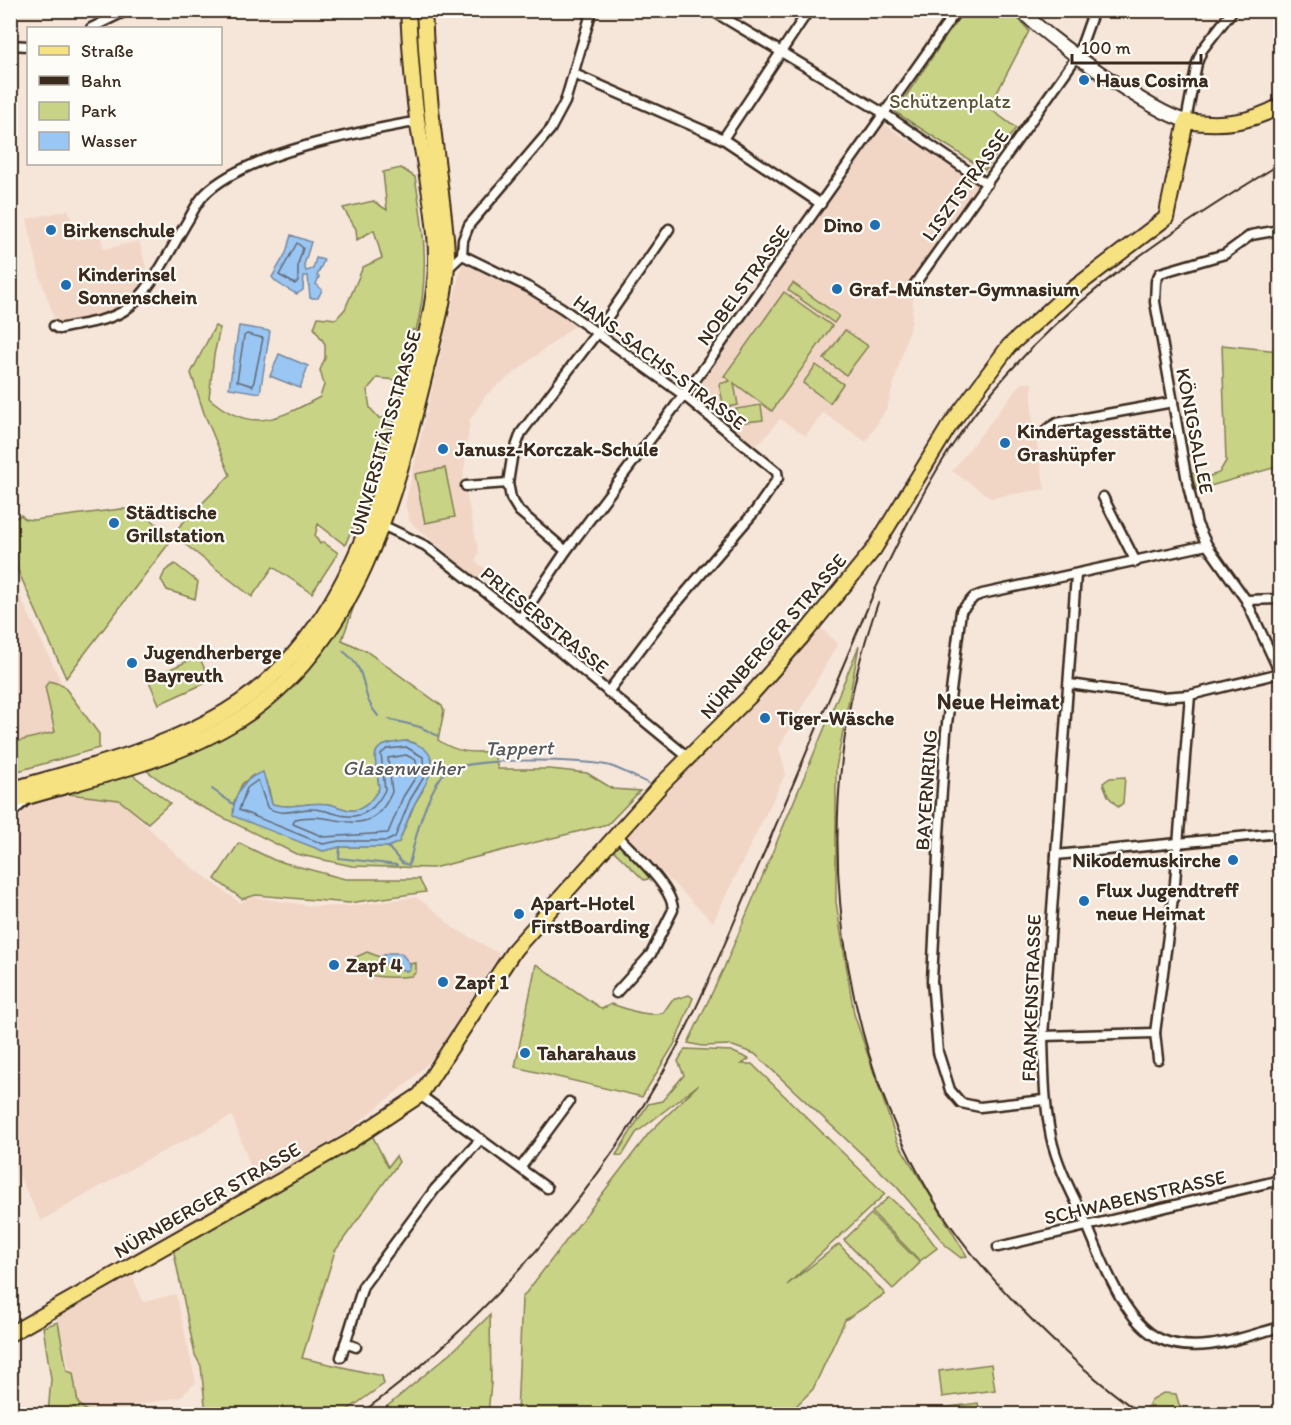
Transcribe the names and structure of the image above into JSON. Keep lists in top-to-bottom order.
{
  "streets": {
    "main road": ["UNIVERSITÄTSSTRASSE", "NÜRNBERGER STRASSE"],
    "street": [
      "LISZTSTRASSE",
      "NOBELSTRASSE",
      "HANS-SACHS-STRASSE",
      "KÖNIGSALLEE",
      "PRIESERSTRASSE",
      "BAYERNRING",
      "FRANKENSTRASSE",
      "SCHWABENSTRASSE"
    ]
  },
  "crossings": [
    ["NOBELSTRASSE", "HANS-SACHS-STRASSE"],
    ["NOBELSTRASSE", "PRIESERSTRASSE"],
    ["HANS-SACHS-STRASSE", "PRIESERSTRASSE"],
    ["KÖNIGSALLEE", "BAYERNRING"],
    ["UNIVERSITÄTSSTRASSE", "PRIESERSTRASSE"],
    ["PRIESERSTRASSE", "NÜRNBERGER STRASSE"],
    ["BAYERNRING", "FRANKENSTRASSE"],
    ["FRANKENSTRASSE", "SCHWABENSTRASSE"]
  ],
  "districts": ["Neue Heimat"],
  "water": ["Tappert", "Glasenweiher"],
  "parks": ["Schützenplatz"],
  "places": [
    "Haus Cosima",
    "Dino",
    "Birkenschule",
    "Kinderinsel Sonnenschein",
    "Graf-Münster-Gymnasium",
    "Kindertagesstätte Grashüpfer",
    "Janusz-Korczak-Schule",
    "Städtische Grillstation",
    "Jugendherberge Bayreuth",
    "Tiger-Wäsche",
    "Nikodemuskirche",
    "Flux Jugendtreff neue Heimat",
    "Apart-Hotel FirstBoarding",
    "Zapf 4",
    "Zapf 1",
    "Taharahaus"
  ],
  "legend": [
    "Straße",
    "Bahn",
    "Park",
    "Wasser"
  ],
  "scale_bar": "100 m"
}
